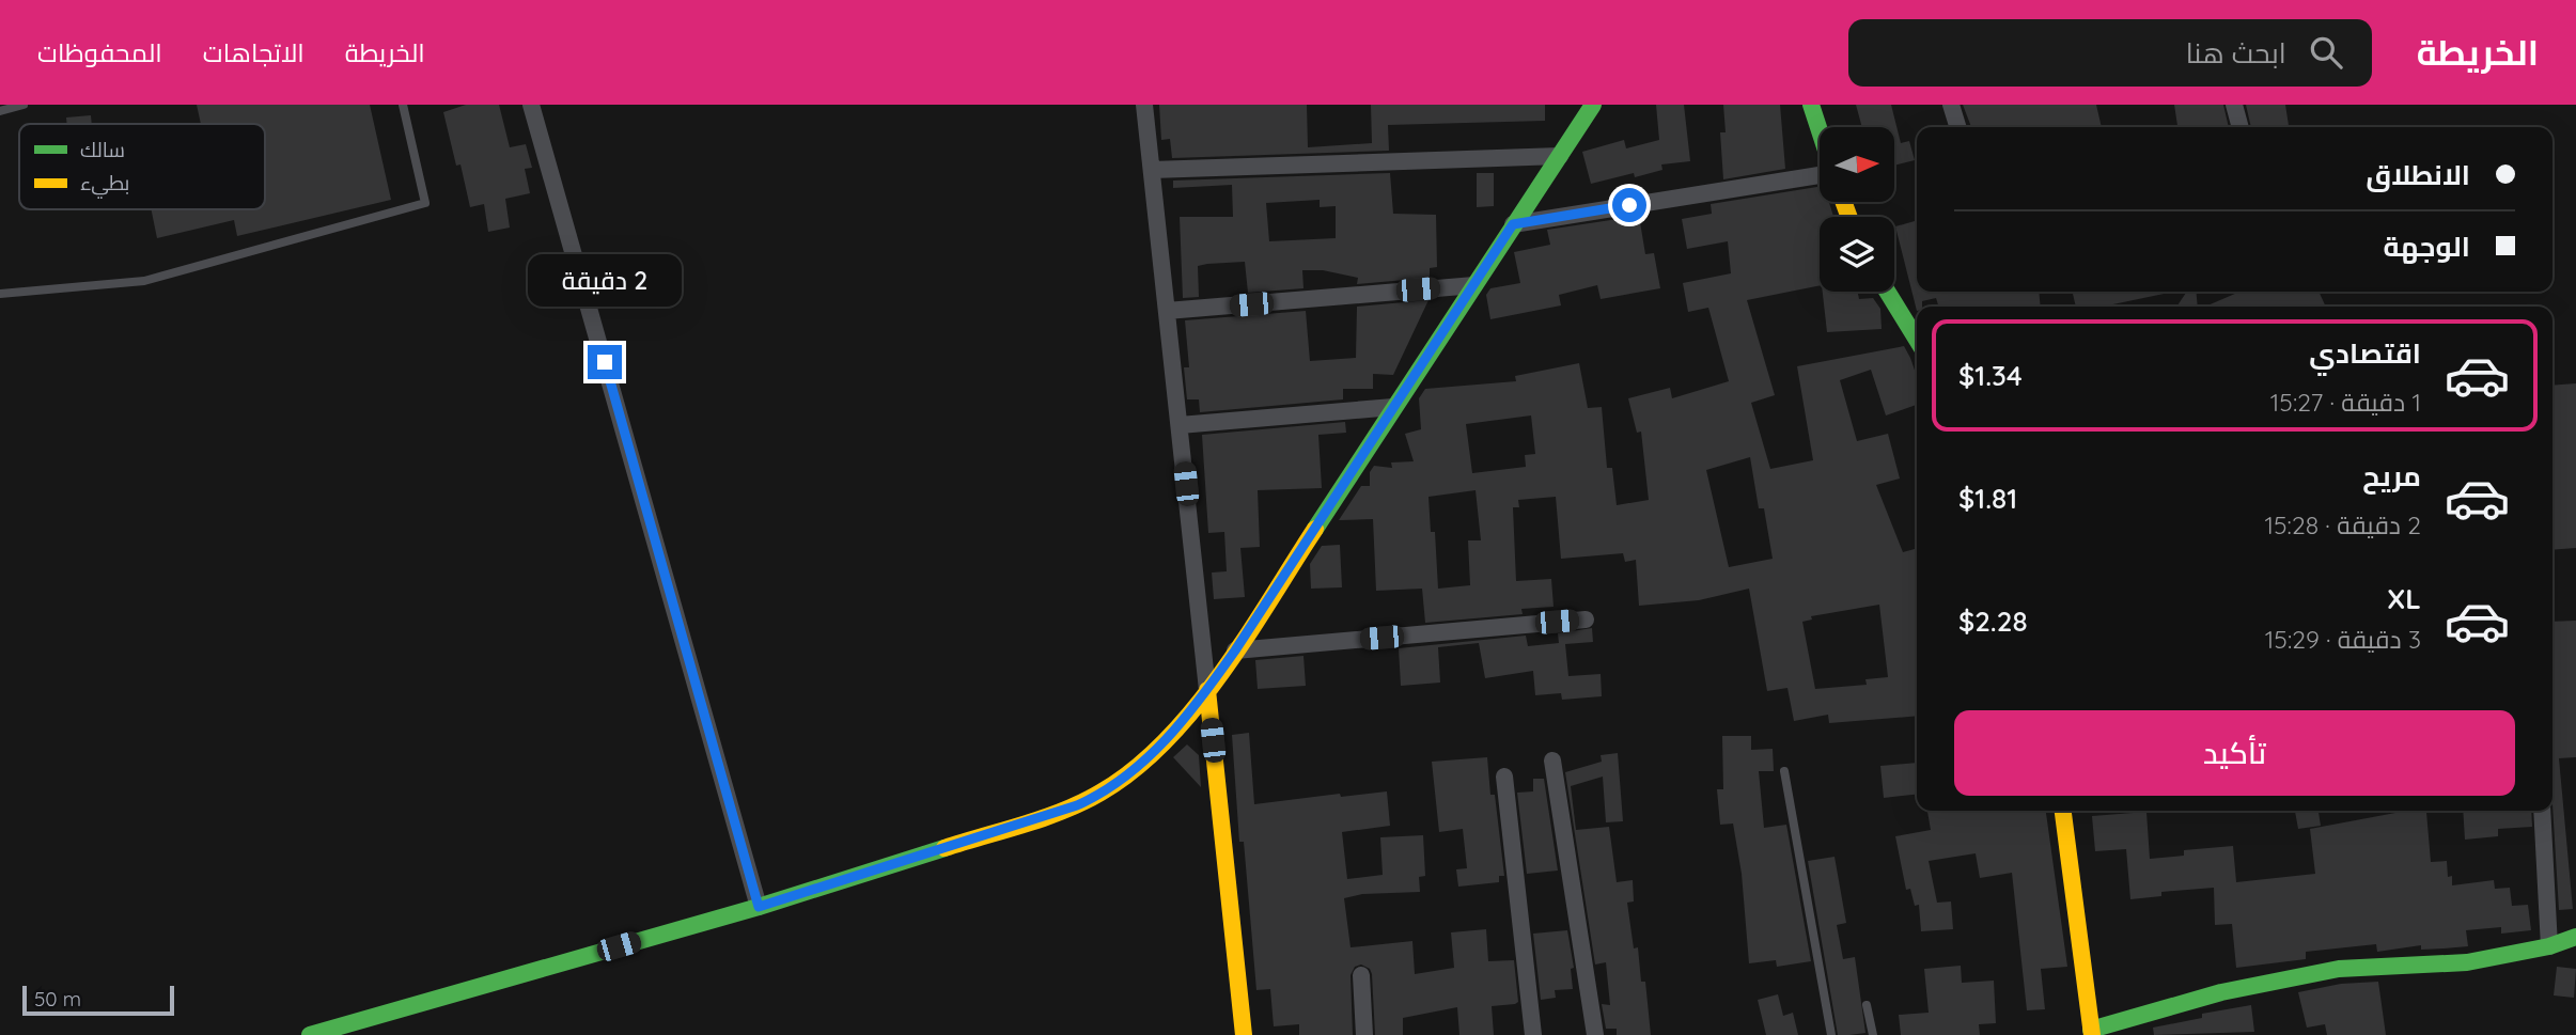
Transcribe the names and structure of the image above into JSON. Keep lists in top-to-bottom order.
{
  "legend": ["سالك", "بطيء"],
  "scale_bar": "50 m",
  "north": "right",
  "page": {
    "header": "الخريطة",
    "search": "ابحث هنا",
    "nav": ["الخريطة", "الاتجاهات", "المحفوظات"],
    "banner": ["الانطلاق", "الوجهة"],
    "bubble": "2 دقيقة",
    "list": [
      {
        "name": "اقتصادي",
        "note": "1 دقيقة · 15:27",
        "value": "$1.34"
      },
      {
        "name": "مريح",
        "note": "2 دقيقة · 15:28",
        "value": "$1.81"
      },
      {
        "name": "XL",
        "note": "3 دقيقة · 15:29",
        "value": "$2.28"
      }
    ],
    "buttons": "تأكيد",
    "scale": "50 m"
  }
}
